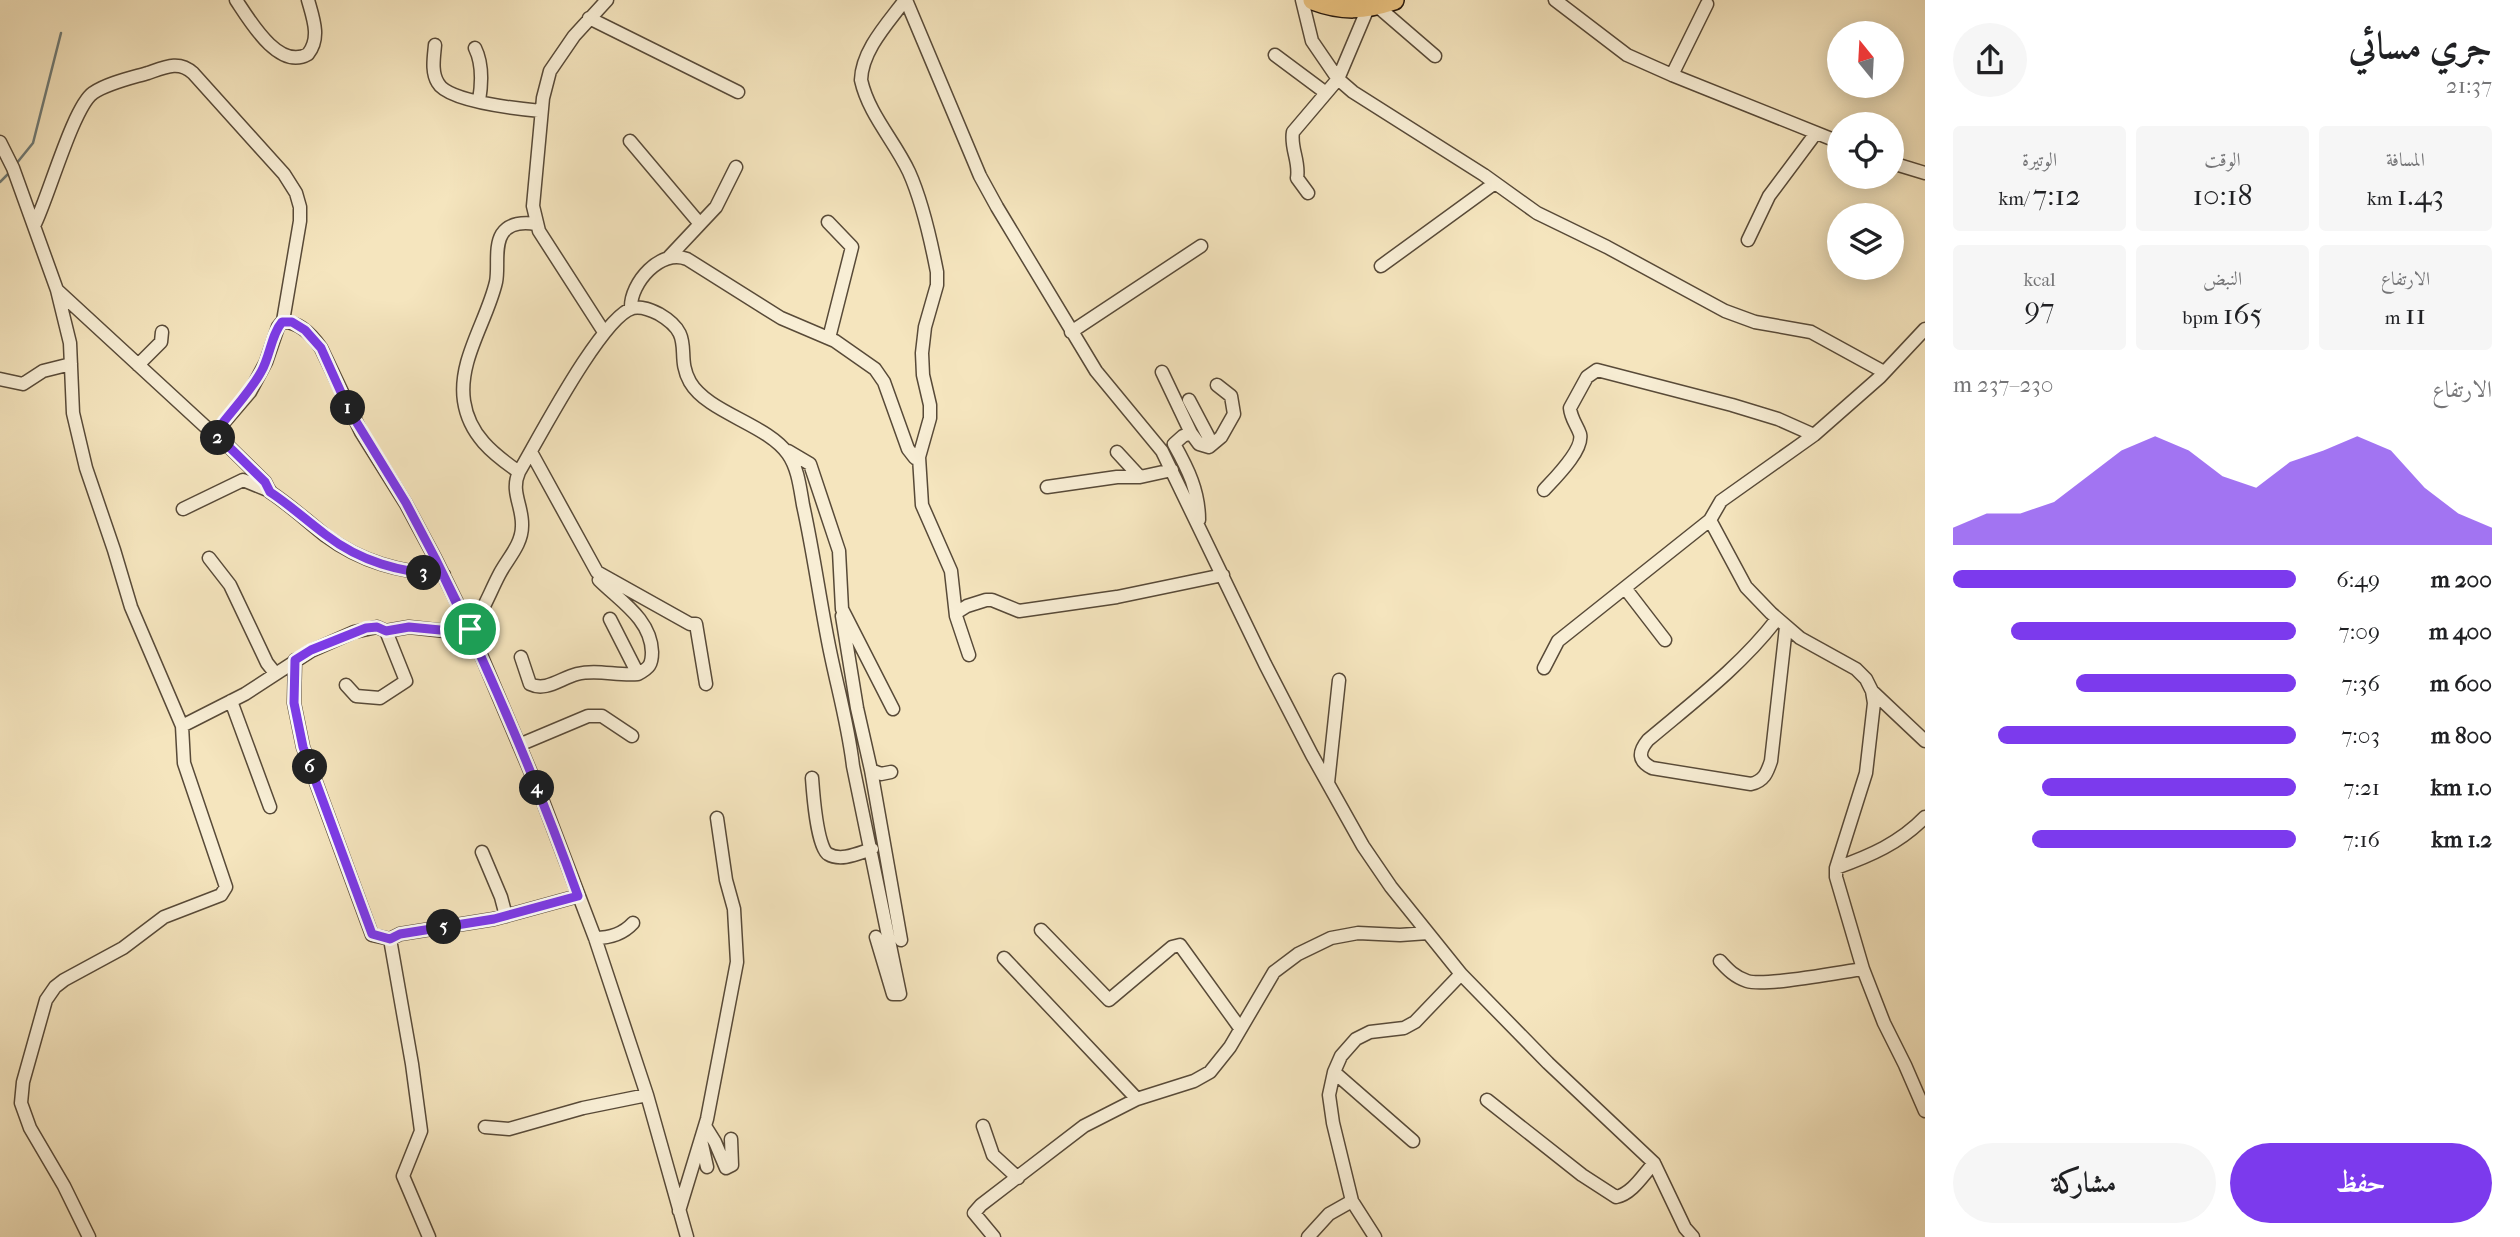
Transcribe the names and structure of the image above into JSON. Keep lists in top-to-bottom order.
{
  "north": "top",
  "page": {
    "heading": ["جري مسائي", "21:37"],
    "stats": [
      ["المسافة", "1.43 km"],
      ["الوقت", "10:18"],
      ["الوتيرة", "7:12 /km"],
      ["الارتفاع", "11 m"],
      ["النبض", "165 bpm"],
      ["kcal", "97"]
    ],
    "chart": ["الارتفاع", "230–237 m"],
    "pins": [
      "1",
      "2",
      "3",
      "6",
      "4",
      "5"
    ],
    "list": [
      {
        "name": "200 m",
        "note": "6:49"
      },
      {
        "name": "400 m",
        "note": "7:09"
      },
      {
        "name": "600 m",
        "note": "7:36"
      },
      {
        "name": "800 m",
        "note": "7:03"
      },
      {
        "name": "1.0 km",
        "note": "7:21"
      },
      {
        "name": "1.2 km",
        "note": "7:16"
      }
    ],
    "buttons": ["حفظ", "مشاركة"]
  }
}
